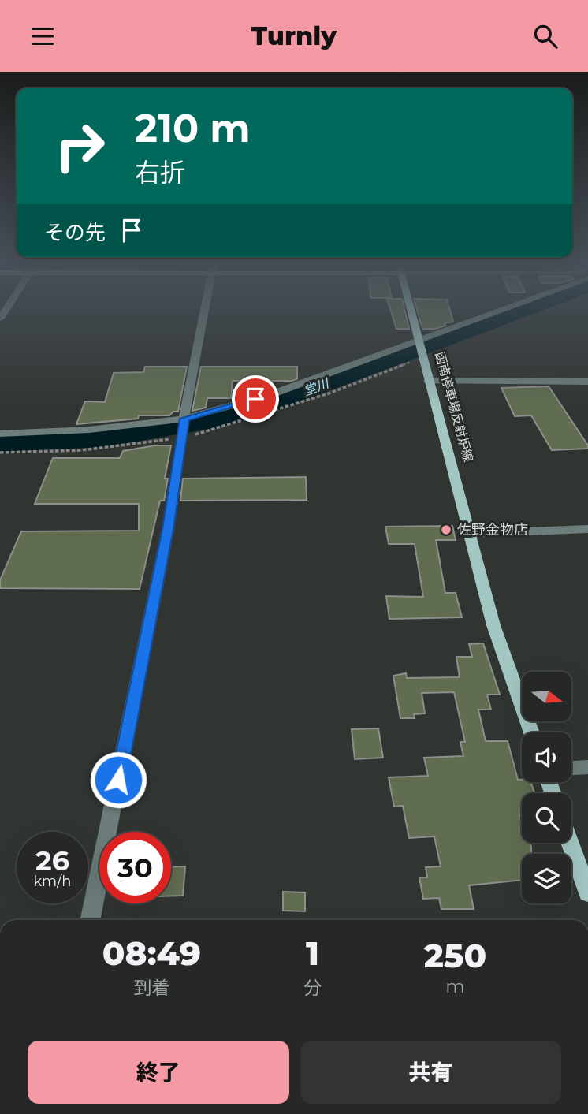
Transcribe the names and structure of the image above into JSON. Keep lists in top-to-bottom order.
{
  "streets": {
    "main road": ["函南停車場反射炉線"]
  },
  "water": ["堂川"],
  "places": ["佐野金物店"],
  "north": "right",
  "page": {
    "header": "Turnly",
    "turn": ["210 m", "右折"],
    "then": "その先",
    "speed": "26 km/h",
    "limit": "30",
    "eta": [
      "08:49",
      "到着",
      "1",
      "分",
      "250",
      "m"
    ],
    "buttons": ["終了", "共有"]
  }
}
